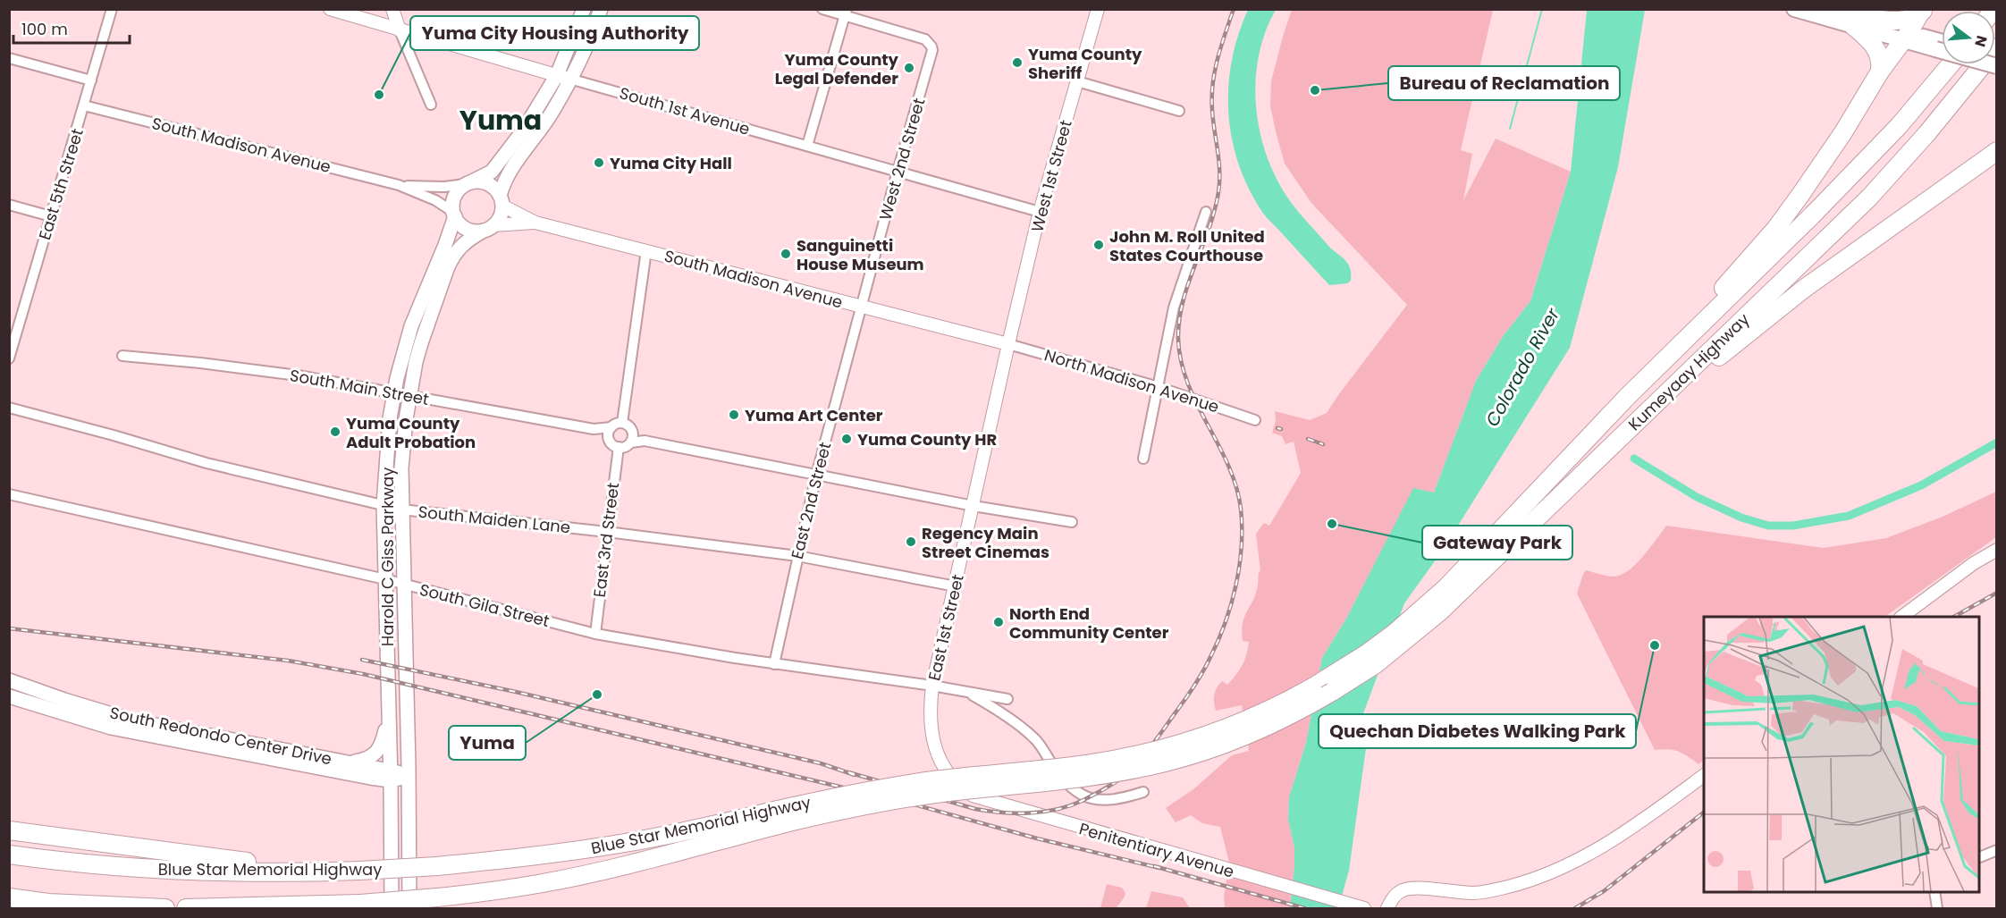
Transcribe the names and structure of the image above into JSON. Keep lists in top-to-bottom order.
{
  "streets": {
    "highway": ["Kumeyaay Highway", "Blue Star Memorial Highway"],
    "main road": ["Harold C Giss Parkway", "South Redondo Center Drive"],
    "street": [
      "South 1st Avenue",
      "South Madison Avenue",
      "West 2nd Street",
      "West 1st Street",
      "East 5th Street",
      "North Madison Avenue",
      "South Main Street",
      "East 2nd Street",
      "South Maiden Lane",
      "East 3rd Street",
      "South Gila Street",
      "East 1st Street",
      "Penitentiary Avenue"
    ]
  },
  "crossings": [
    ["South 1st Avenue", "West 2nd Street"],
    ["South 1st Avenue", "West 1st Street"],
    ["South Madison Avenue", "West 2nd Street"],
    ["South Madison Avenue", "West 1st Street"],
    ["South Madison Avenue", "East 5th Street"],
    ["South Madison Avenue", "North Madison Avenue"],
    ["South Madison Avenue", "East 2nd Street"],
    ["South Madison Avenue", "Harold C Giss Parkway"],
    ["South Madison Avenue", "East 1st Street"],
    ["West 2nd Street", "East 2nd Street"],
    ["West 1st Street", "North Madison Avenue"],
    ["West 1st Street", "East 1st Street"],
    ["Kumeyaay Highway", "Blue Star Memorial Highway"],
    ["North Madison Avenue", "East 1st Street"],
    ["South Main Street", "East 3rd Street"],
    ["South Main Street", "Harold C Giss Parkway"],
    ["East 2nd Street", "South Maiden Lane"],
    ["East 2nd Street", "South Gila Street"],
    ["South Maiden Lane", "East 3rd Street"],
    ["South Maiden Lane", "Harold C Giss Parkway"],
    ["South Maiden Lane", "East 1st Street"],
    ["East 3rd Street", "South Gila Street"],
    ["Harold C Giss Parkway", "South Gila Street"],
    ["Harold C Giss Parkway", "South Redondo Center Drive"],
    ["South Gila Street", "East 1st Street"],
    ["East 1st Street", "Penitentiary Avenue"]
  ],
  "districts": ["Yuma"],
  "water": ["Colorado River"],
  "places": [
    "Yuma County Sheriff",
    "Yuma County Legal Defender",
    "Bureau of Reclamation",
    "Yuma City Housing Authority",
    "Yuma City Hall",
    "John M. Roll United States Courthouse",
    "Sanguinetti House Museum",
    "Yuma Art Center",
    "Yuma County Adult Probation",
    "Yuma County HR",
    "Gateway Park",
    "Regency Main Street Cinemas",
    "North End Community Center",
    "Quechan Diabetes Walking Park",
    "Yuma"
  ],
  "scale_bar": "100 m",
  "north": "right"
}
